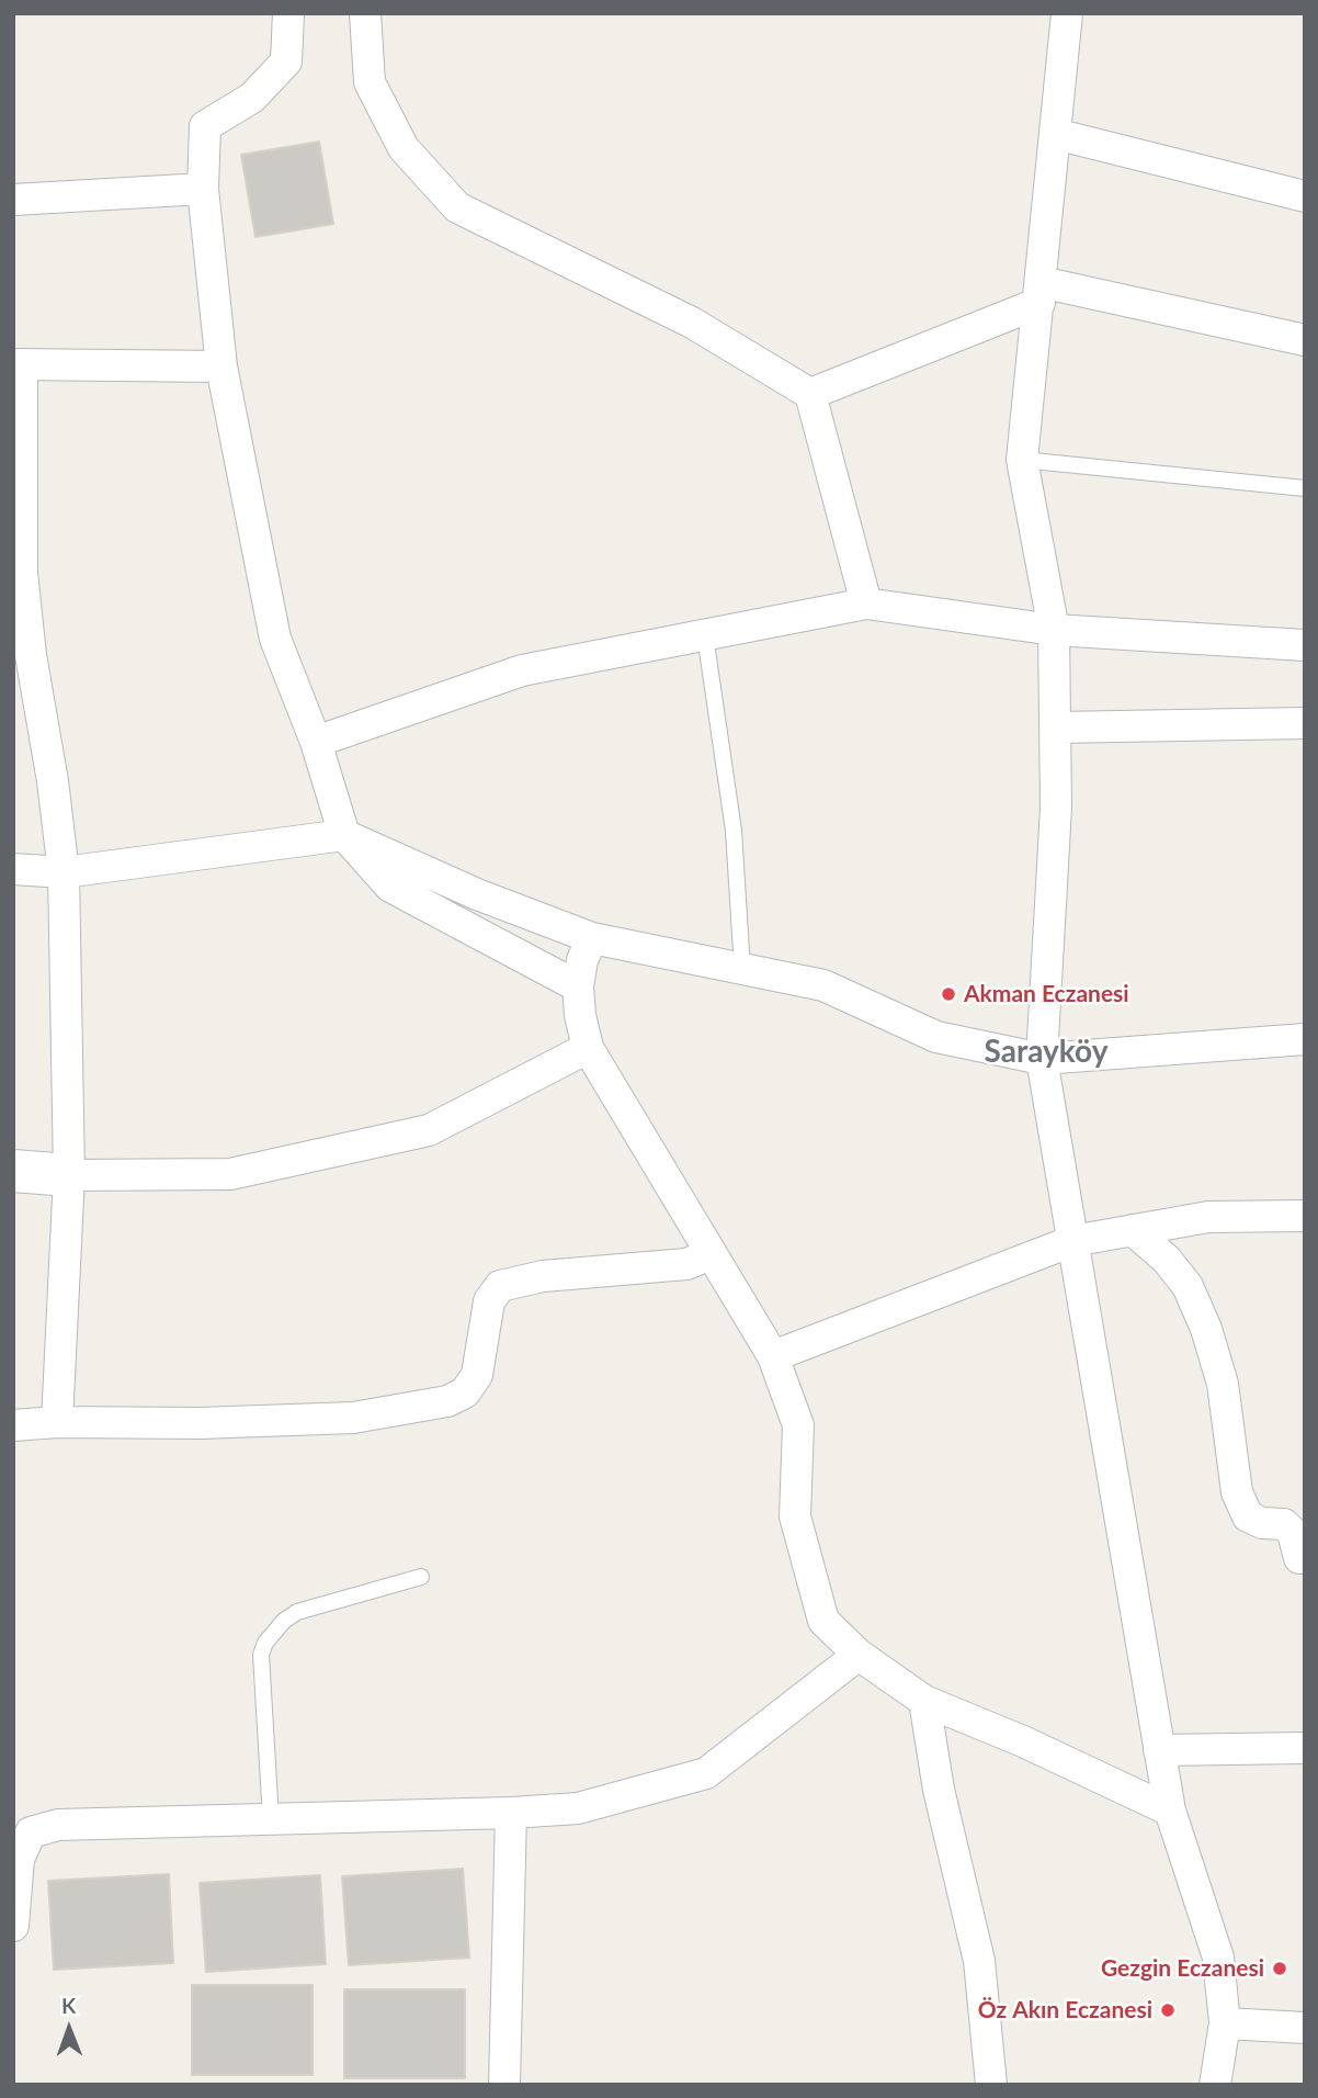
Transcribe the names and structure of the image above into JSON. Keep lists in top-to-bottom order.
{
  "districts": ["Sarayköy"],
  "places": ["Akman Eczanesi", "Gezgin Eczanesi", "Öz Akın Eczanesi"],
  "north": "top"
}
